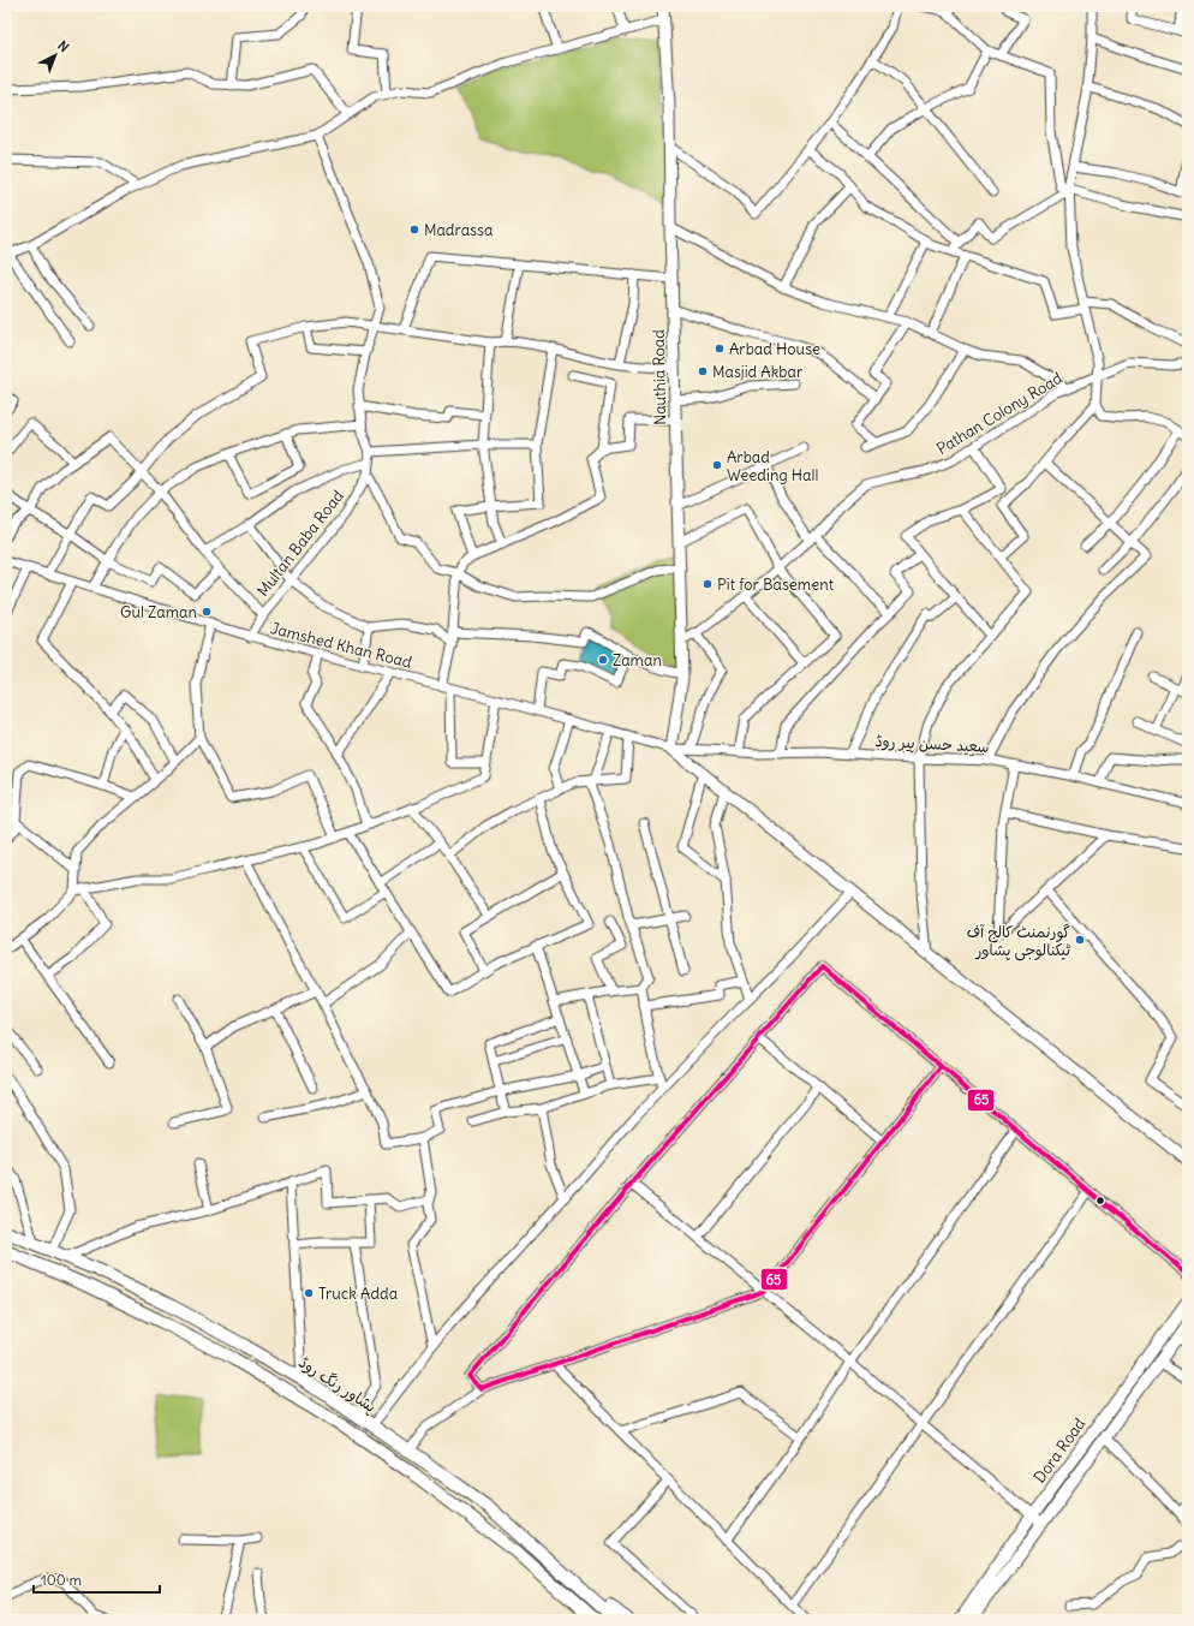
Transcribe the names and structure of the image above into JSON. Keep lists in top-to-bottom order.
{
  "streets": {
    "highway": ["پشاور رنگ روڈ"],
    "main road": ["Nauthia Road", "Dora Road"],
    "street": [
      "Pathan Colony Road",
      "Multan Baba Road",
      "Jamshed Khan Road",
      "سعید حسن پیر روڈ"
    ]
  },
  "crossings": [
    ["Nauthia Road", "Pathan Colony Road"],
    ["Nauthia Road", "Jamshed Khan Road"],
    ["Nauthia Road", "سعید حسن پیر روڈ"],
    ["Multan Baba Road", "Jamshed Khan Road"],
    ["Jamshed Khan Road", "سعید حسن پیر روڈ"]
  ],
  "places": [
    "Madrassa",
    "Arbad House",
    "Masjid Akbar",
    "Arbad Weeding Hall",
    "Pit for Basement",
    "Gul Zaman",
    "Zaman",
    "گورنمنٹ کالج آف ٹیکنالوجی پشاور",
    "Truck Adda"
  ],
  "lines": ["transit line 65"],
  "scale_bar": "100 m",
  "north": "top right"
}
